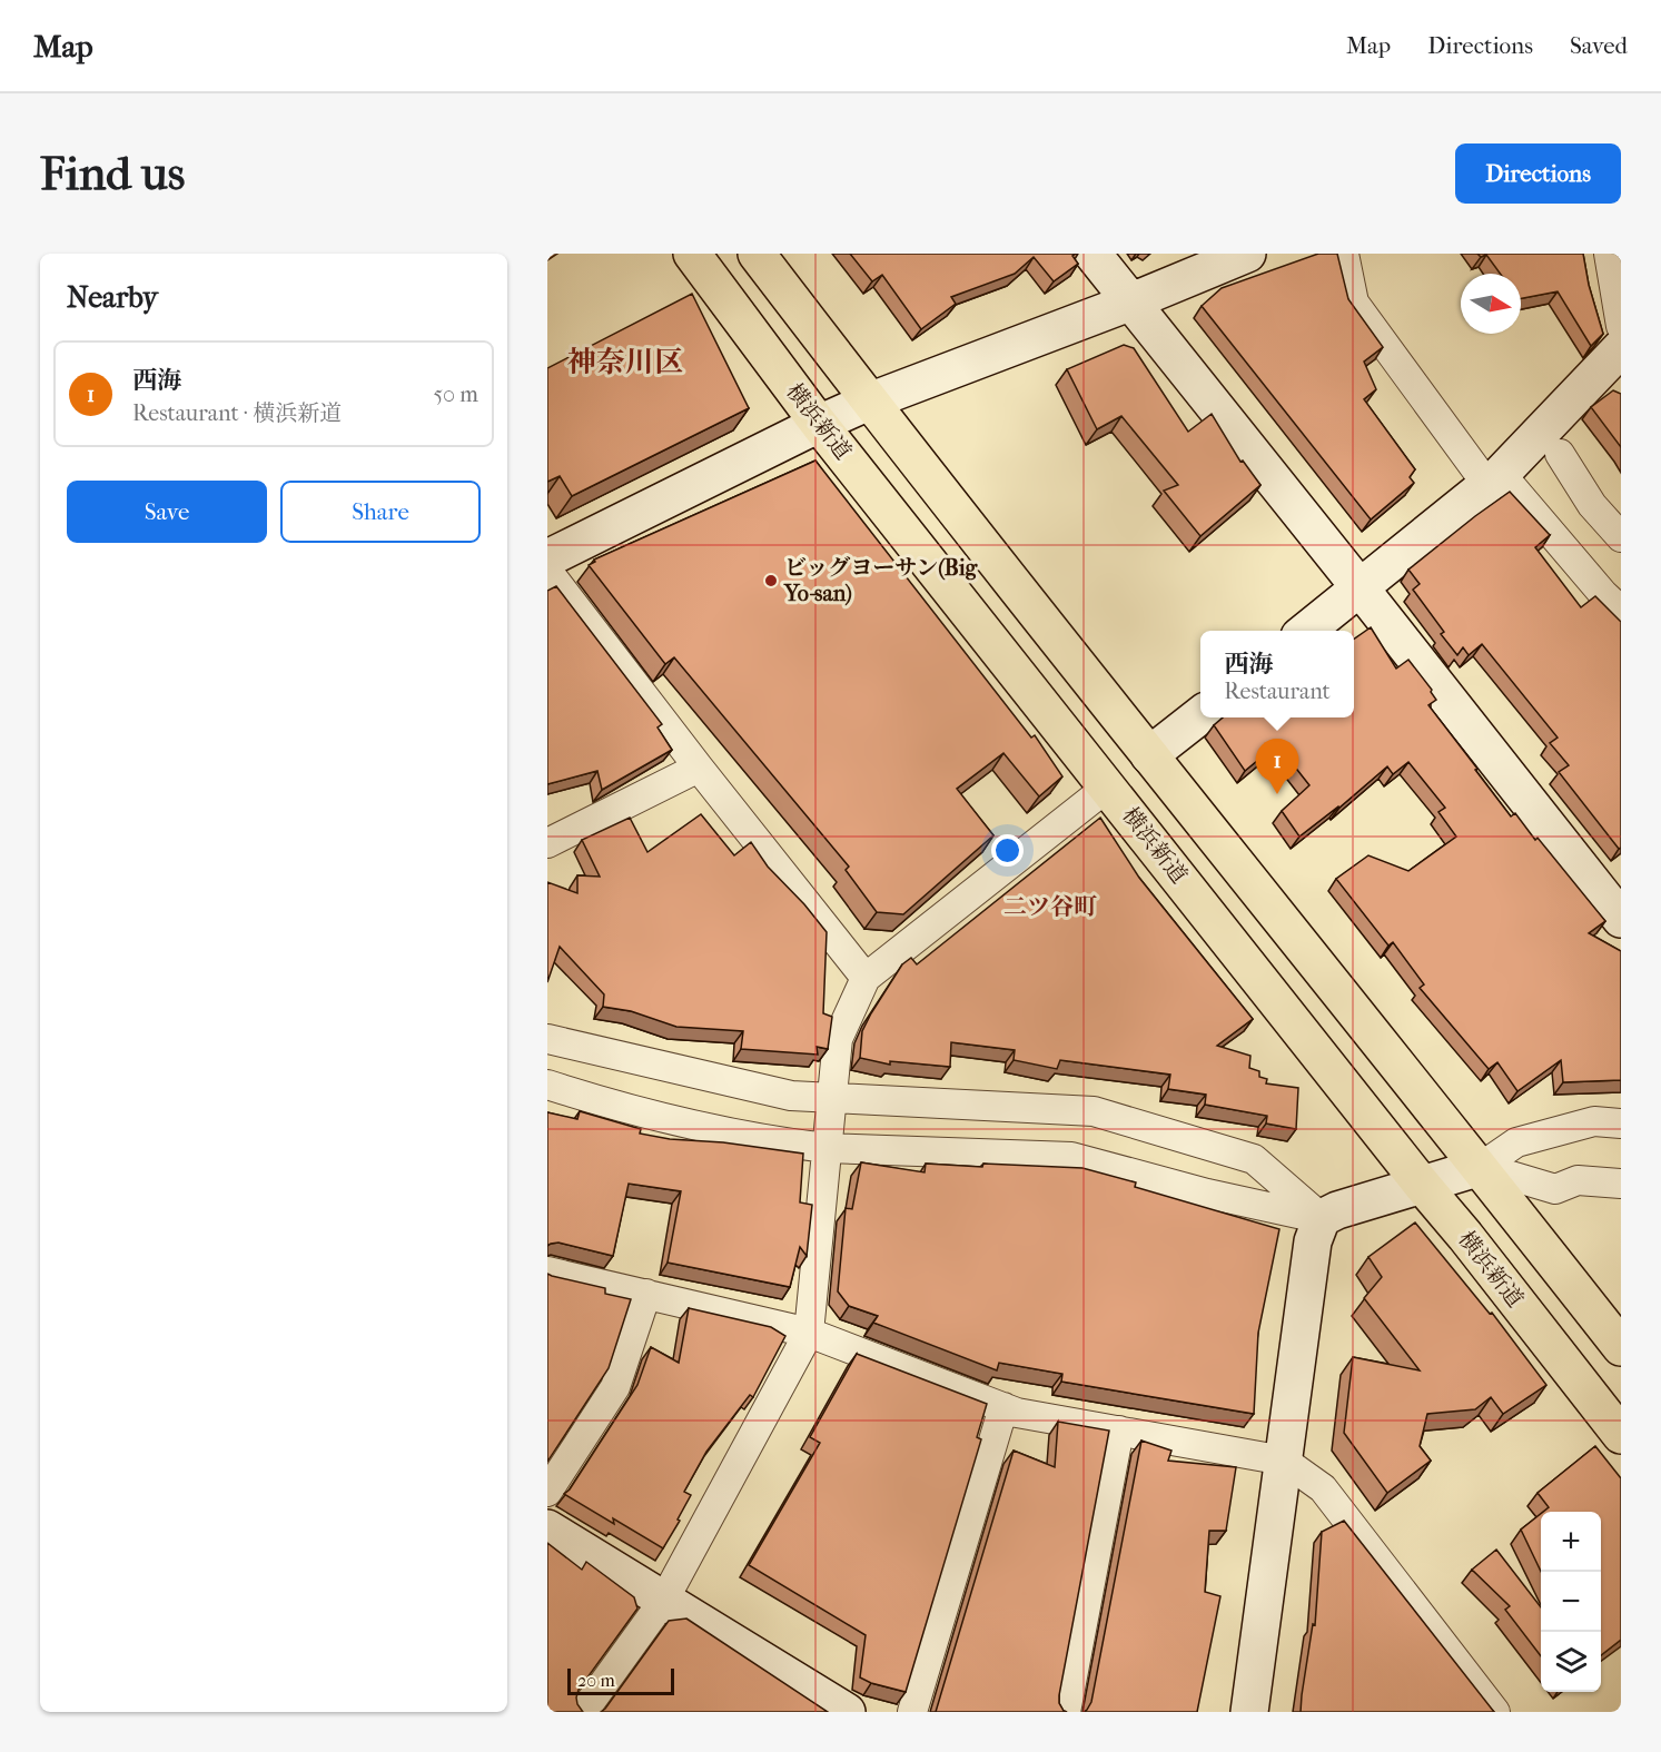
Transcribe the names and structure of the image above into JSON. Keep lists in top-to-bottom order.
{
  "streets": {
    "highway": ["横浜新道"]
  },
  "districts": ["神奈川区", "二ツ谷町"],
  "places": ["ビッグヨーサン(Big Yo-san)"],
  "scale_bar": "20 m",
  "north": "right",
  "page": {
    "header": "Map",
    "nav": ["Map", "Directions", "Saved"],
    "buttons": [
      "Directions",
      ["Save", "Share"]
    ],
    "title": "Find us",
    "heading": "Nearby",
    "list": [
      {
        "mark": "1",
        "name": "西海",
        "note": "Restaurant · 横浜新道",
        "value": "50 m"
      }
    ],
    "popup": ["西海", "Restaurant"],
    "pins": "1",
    "map_buttons": ["+", "−"],
    "scale": "20 m"
  }
}
